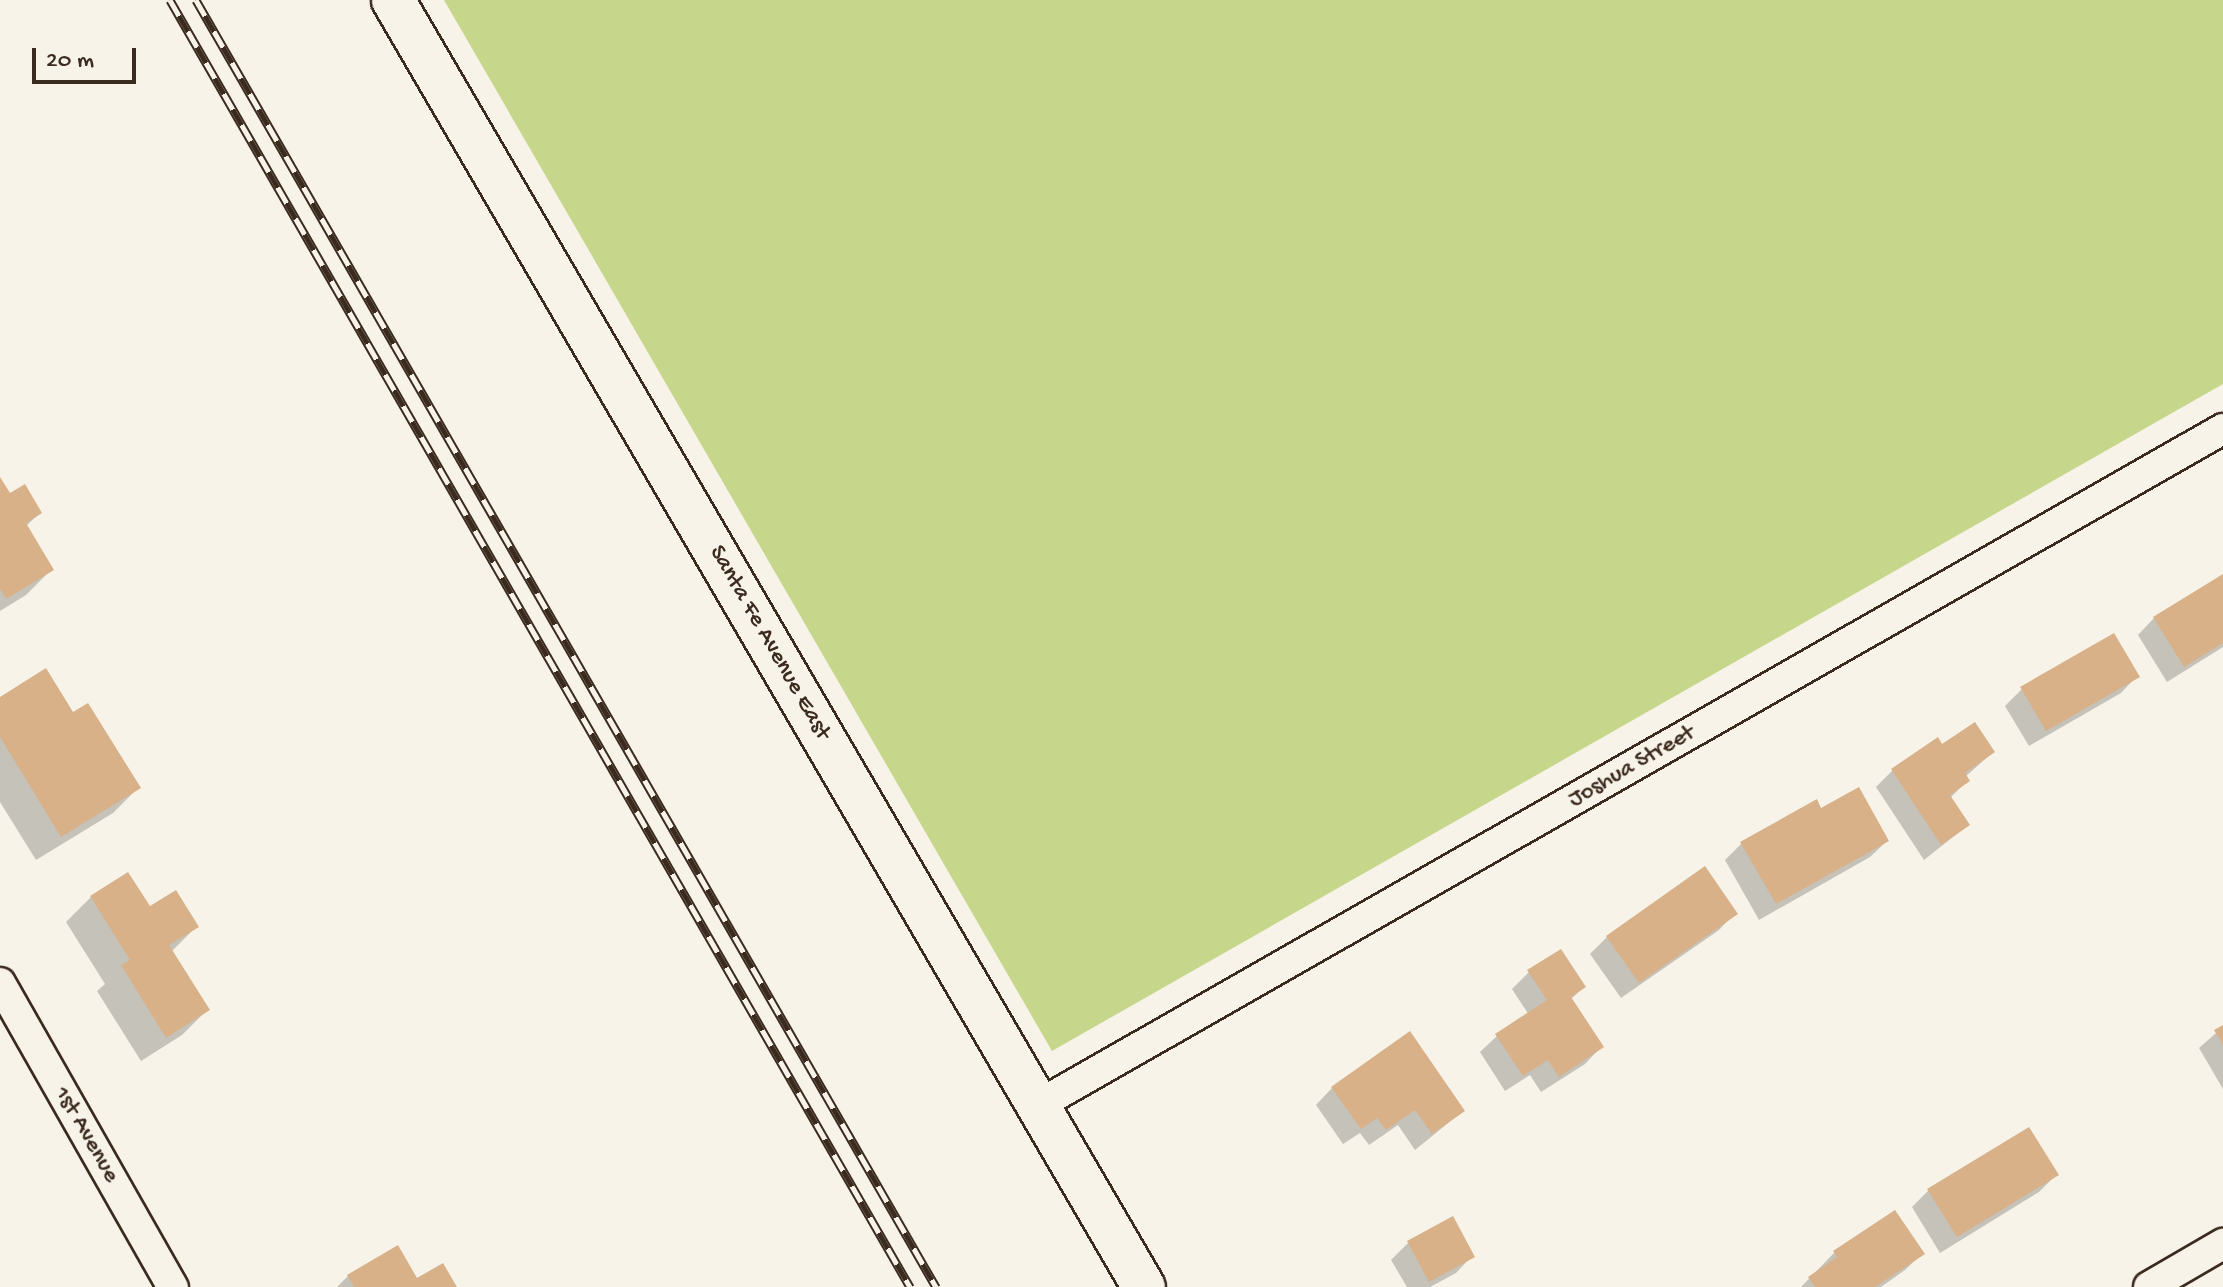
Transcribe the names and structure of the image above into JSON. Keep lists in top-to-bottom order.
{
  "streets": {
    "street": ["Santa Fe Avenue East", "Joshua Street", "1st Avenue"]
  },
  "crossings": [
    ["Santa Fe Avenue East", "Joshua Street"]
  ],
  "scale_bar": "20 m"
}
